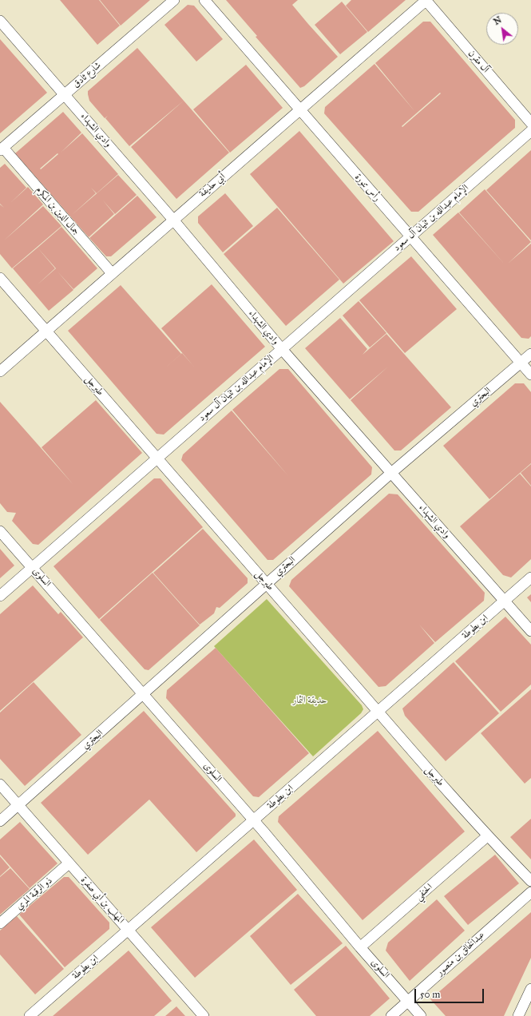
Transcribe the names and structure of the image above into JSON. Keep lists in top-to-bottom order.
{
  "streets": {
    "street": [
      "آل مقرن",
      "شارع ثادق",
      "وادي الشهداء",
      "أبي حذيفة",
      "رأس تنورة",
      "جمال الدين بن المكرم",
      "الإمام عبدالله بن ثنيان آل سعود",
      "طبرجل",
      "البحتري",
      "السلوى",
      "ابن بطوطة",
      "الحنفي",
      "ذو الرقبة المري",
      "المهلب بن أبي صفرة",
      "عبدالخالق بن منصور"
    ]
  },
  "crossings": [
    ["آل مقرن", "أبي حذيفة"],
    ["شارع ثادق", "وادي الشهداء"],
    ["شارع ثادق", "جمال الدين بن المكرم"],
    ["وادي الشهداء", "أبي حذيفة"],
    ["وادي الشهداء", "الإمام عبدالله بن ثنيان آل سعود"],
    ["وادي الشهداء", "البحتري"],
    ["وادي الشهداء", "ابن بطوطة"],
    ["أبي حذيفة", "رأس تنورة"],
    ["أبي حذيفة", "جمال الدين بن المكرم"],
    ["أبي حذيفة", "طبرجل"],
    ["رأس تنورة", "الإمام عبدالله بن ثنيان آل سعود"],
    ["رأس تنورة", "البحتري"],
    ["الإمام عبدالله بن ثنيان آل سعود", "طبرجل"],
    ["الإمام عبدالله بن ثنيان آل سعود", "السلوى"],
    ["طبرجل", "البحتري"],
    ["طبرجل", "ابن بطوطة"],
    ["طبرجل", "الحنفي"],
    ["البحتري", "السلوى"],
    ["البحتري", "المهلب بن أبي صفرة"],
    ["السلوى", "ابن بطوطة"],
    ["السلوى", "الحنفي"],
    ["السلوى", "عبدالخالق بن منصور"],
    ["ابن بطوطة", "المهلب بن أبي صفرة"],
    ["ذو الرقبة المري", "المهلب بن أبي صفرة"]
  ],
  "parks": ["حديقة الثمار"],
  "scale_bar": "50 m",
  "north": "top left"
}
